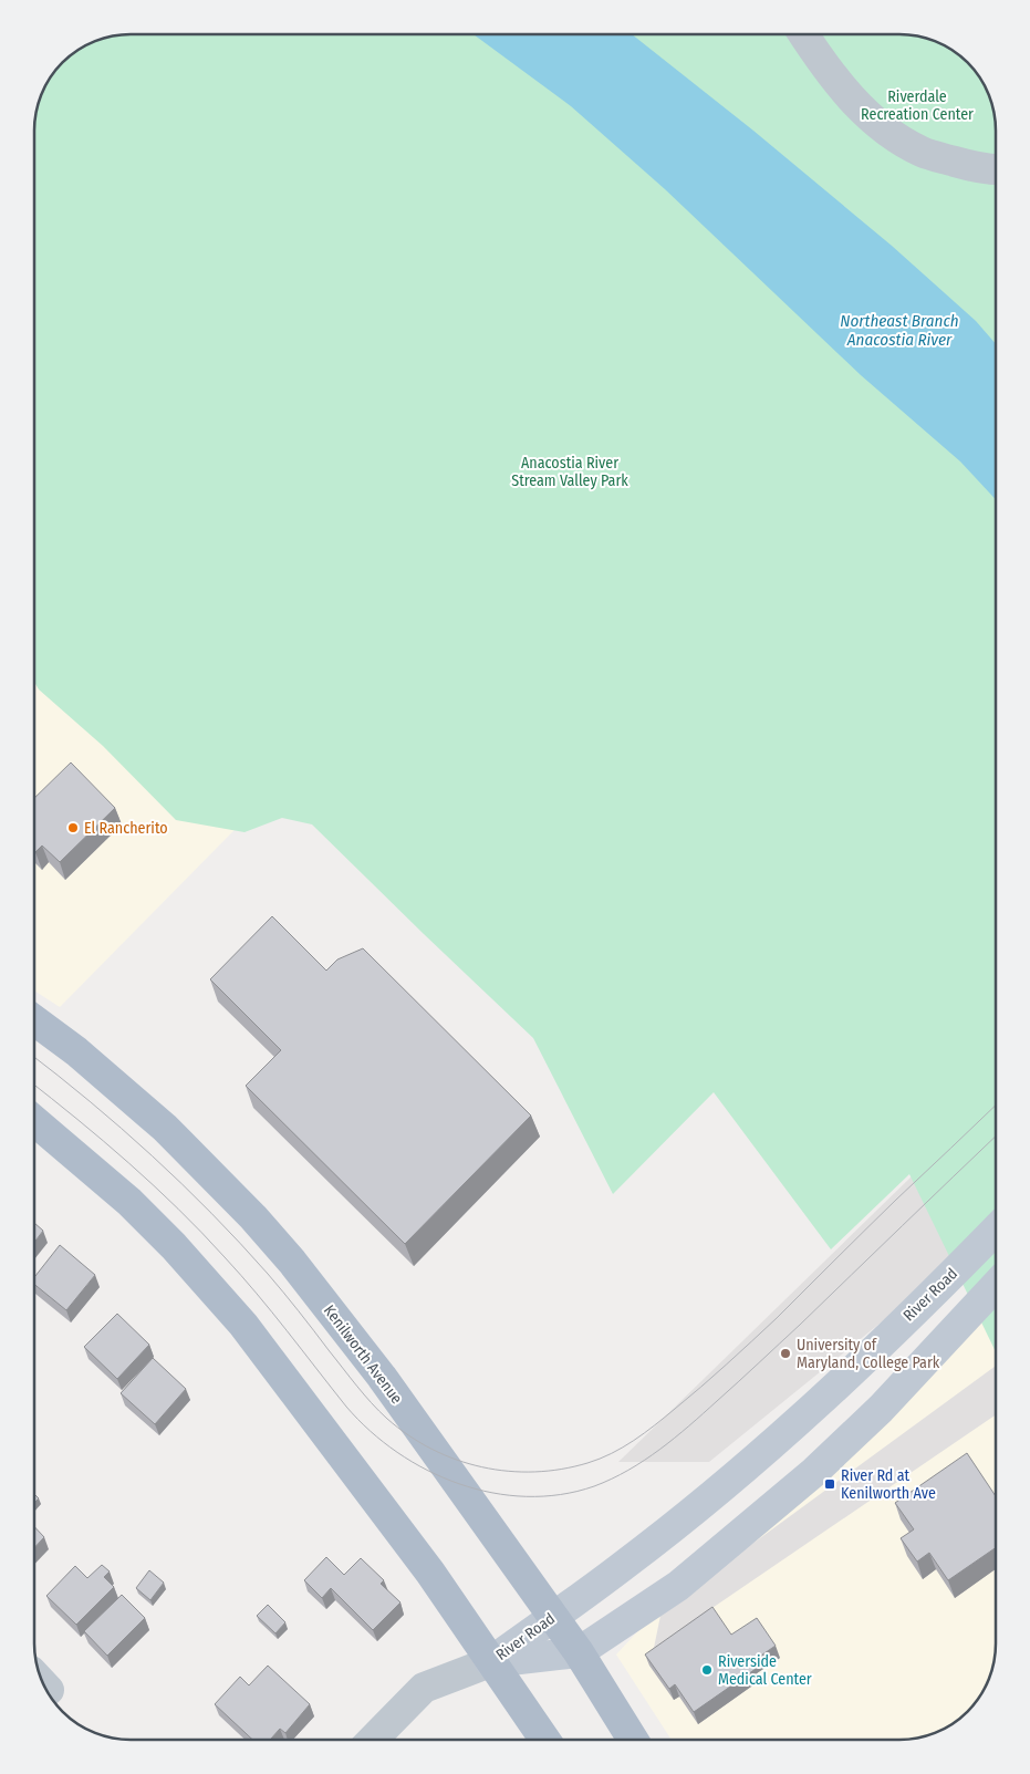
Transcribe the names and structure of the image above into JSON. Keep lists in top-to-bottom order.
{
  "streets": {
    "main road": ["Kenilworth Avenue"],
    "street": ["River Road"]
  },
  "crossings": [
    ["River Road", "Kenilworth Avenue"]
  ],
  "water": ["Northeast Branch Anacostia River"],
  "parks": ["Riverdale Recreation Center", "Anacostia River Stream Valley Park"],
  "places": {
    "other": ["El Rancherito", "University of Maryland, College Park", "Riverside Medical Center"],
    "transit": ["River Rd at Kenilworth Ave"]
  }
}
